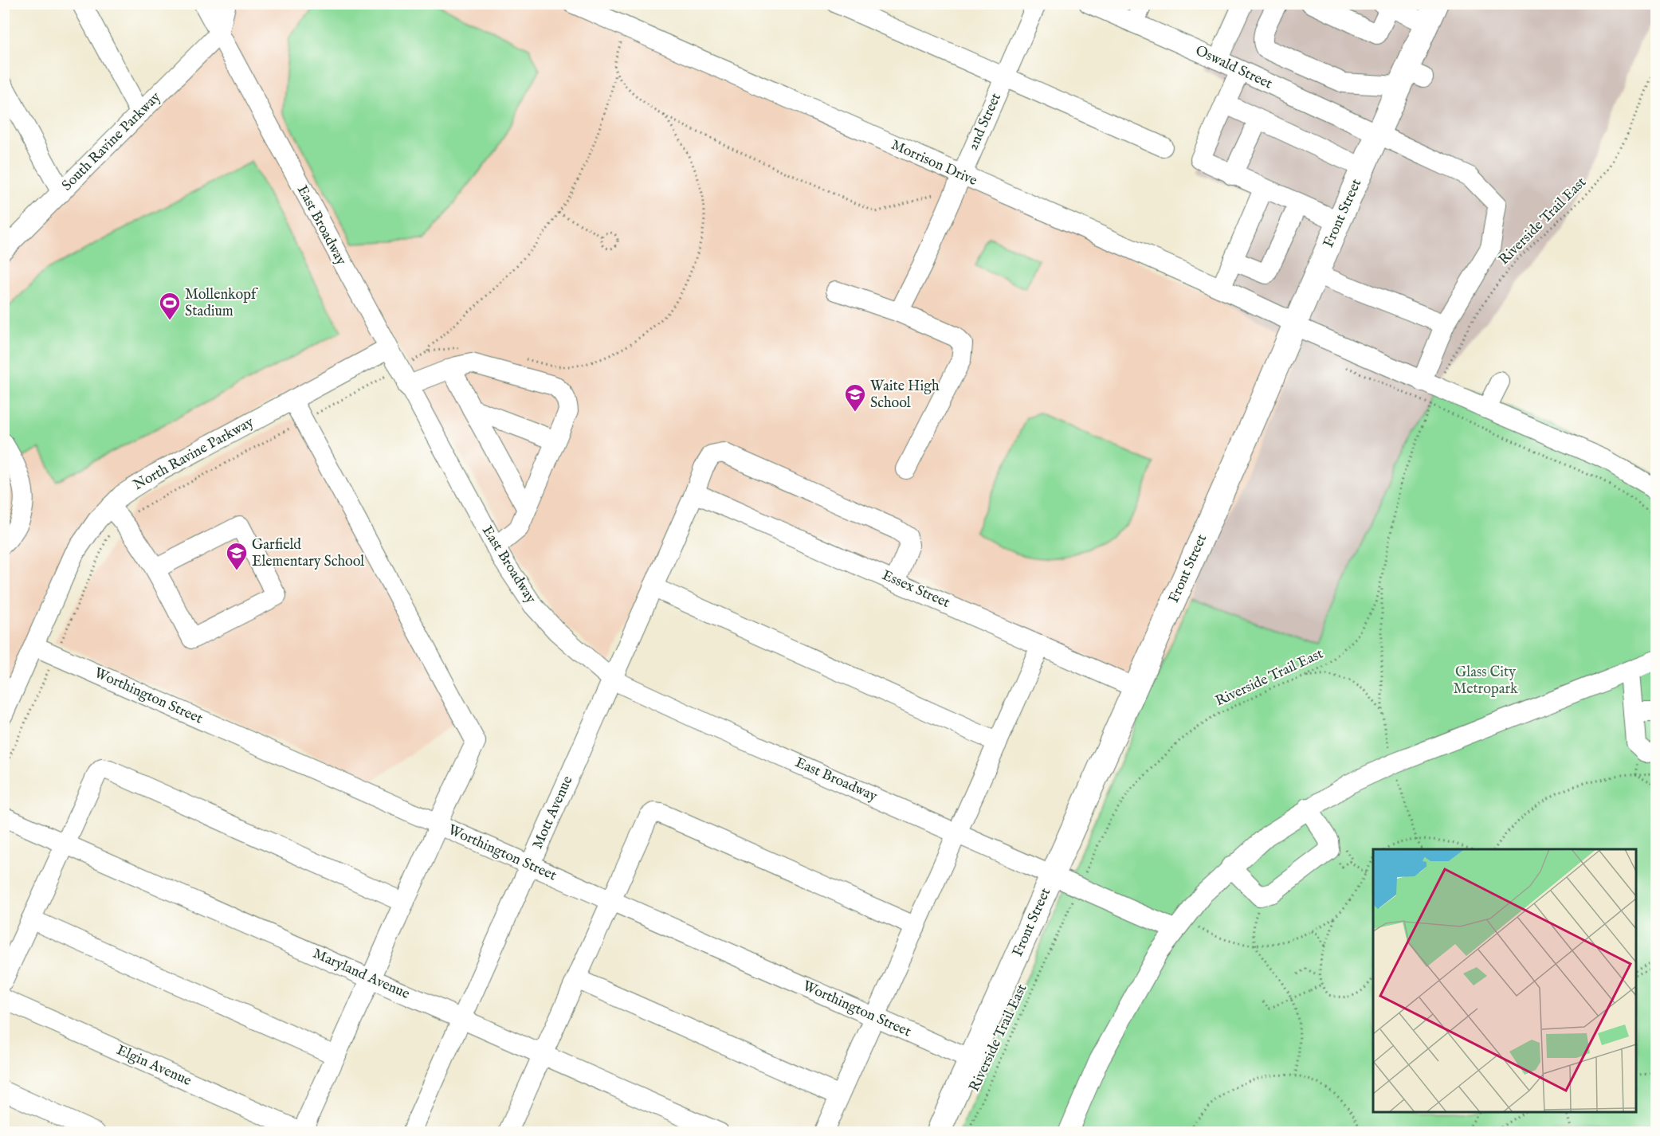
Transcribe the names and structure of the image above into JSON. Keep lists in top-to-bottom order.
{
  "streets": {
    "main road": ["Front Street"],
    "street": [
      "Oswald Street",
      "2nd Street",
      "South Ravine Parkway",
      "Morrison Drive",
      "East Broadway",
      "North Ravine Parkway",
      "Essex Street",
      "Worthington Street",
      "Mott Avenue",
      "Maryland Avenue",
      "Elgin Avenue"
    ],
    "path": ["Riverside Trail East"]
  },
  "crossings": [
    ["Oswald Street", "Front Street"],
    ["2nd Street", "Morrison Drive"],
    ["South Ravine Parkway", "East Broadway"],
    ["Morrison Drive", "Front Street"],
    ["Morrison Drive", "Riverside Trail East"],
    ["Front Street", "East Broadway"],
    ["Front Street", "Essex Street"],
    ["Front Street", "Worthington Street"],
    ["Riverside Trail East", "East Broadway"],
    ["East Broadway", "North Ravine Parkway"],
    ["East Broadway", "Mott Avenue"],
    ["North Ravine Parkway", "Worthington Street"],
    ["Essex Street", "Mott Avenue"],
    ["Worthington Street", "Mott Avenue"],
    ["Mott Avenue", "Maryland Avenue"]
  ],
  "parks": ["Glass City Metropark"],
  "places": {
    "sports": ["Mollenkopf Stadium"],
    "school or university": ["Waite High School", "Garfield Elementary School"]
  }
}
